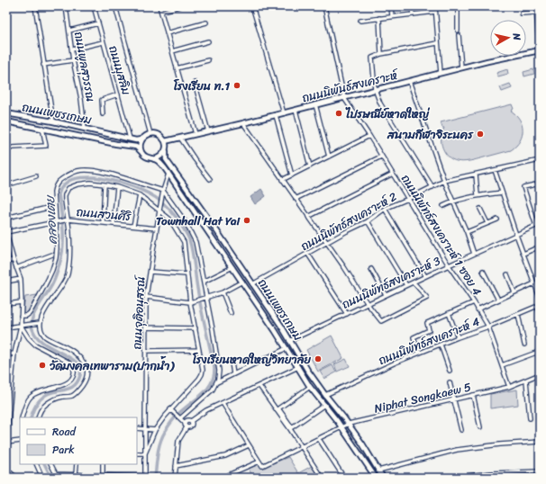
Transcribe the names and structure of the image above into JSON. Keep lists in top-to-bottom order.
{
  "streets": {
    "main road": ["ถนนนิพันธ์สงเคราะห์", "ถนนเพชรเกษม"],
    "street": [
      "ถนนพูลสุวรรณ",
      "ถนนมุสลิม",
      "ถนนสวนศิริ",
      "ถนนนิพัทธ์สงเคราะห์ 2",
      "ถนนนิพัทธ์สงเคราะห์ 1 ซอย 4",
      "ถนนนิพัทธ์สงเคราะห์ 3",
      "ถนนจุติอนุสรณ์",
      "ถนนนิพัทธ์สงเคราะห์ 4",
      "Niphat Songkaew 5"
    ]
  },
  "crossings": [
    ["ถนนพูลสุวรรณ", "ถนนเพชรเกษม"],
    ["ถนนมุสลิม", "ถนนเพชรเกษม"],
    ["ถนนนิพันธ์สงเคราะห์", "ถนนเพชรเกษม"],
    ["ถนนนิพันธ์สงเคราะห์", "ถนนนิพัทธ์สงเคราะห์ 1 ซอย 4"],
    ["ถนนเพชรเกษม", "ถนนนิพัทธ์สงเคราะห์ 2"],
    ["ถนนเพชรเกษม", "ถนนนิพัทธ์สงเคราะห์ 3"],
    ["ถนนเพชรเกษม", "ถนนจุติอนุสรณ์"],
    ["ถนนเพชรเกษม", "ถนนนิพัทธ์สงเคราะห์ 4"],
    ["ถนนเพชรเกษม", "Niphat Songkaew 5"],
    ["ถนนสวนศิริ", "ถนนจุติอนุสรณ์"],
    ["ถนนนิพัทธ์สงเคราะห์ 2", "ถนนนิพัทธ์สงเคราะห์ 1 ซอย 4"],
    ["ถนนนิพัทธ์สงเคราะห์ 1 ซอย 4", "ถนนนิพัทธ์สงเคราะห์ 3"],
    ["ถนนนิพัทธ์สงเคราะห์ 1 ซอย 4", "ถนนนิพัทธ์สงเคราะห์ 4"],
    ["ถนนนิพัทธ์สงเคราะห์ 1 ซอย 4", "Niphat Songkaew 5"]
  ],
  "water": ["คลองเตย"],
  "places": [
    "โรงเรียน ท.1",
    "ไปรษณีย์หาดใหญ่",
    "สนามกีฬาจิระนคร",
    "Townhall Hat Yai",
    "โรงเรียนหาดใหญ่วิทยาลัย",
    "วัดมงคลเทพาราม(ปากน้ำ)"
  ],
  "legend": ["Road", "Park"],
  "north": "right"
}
